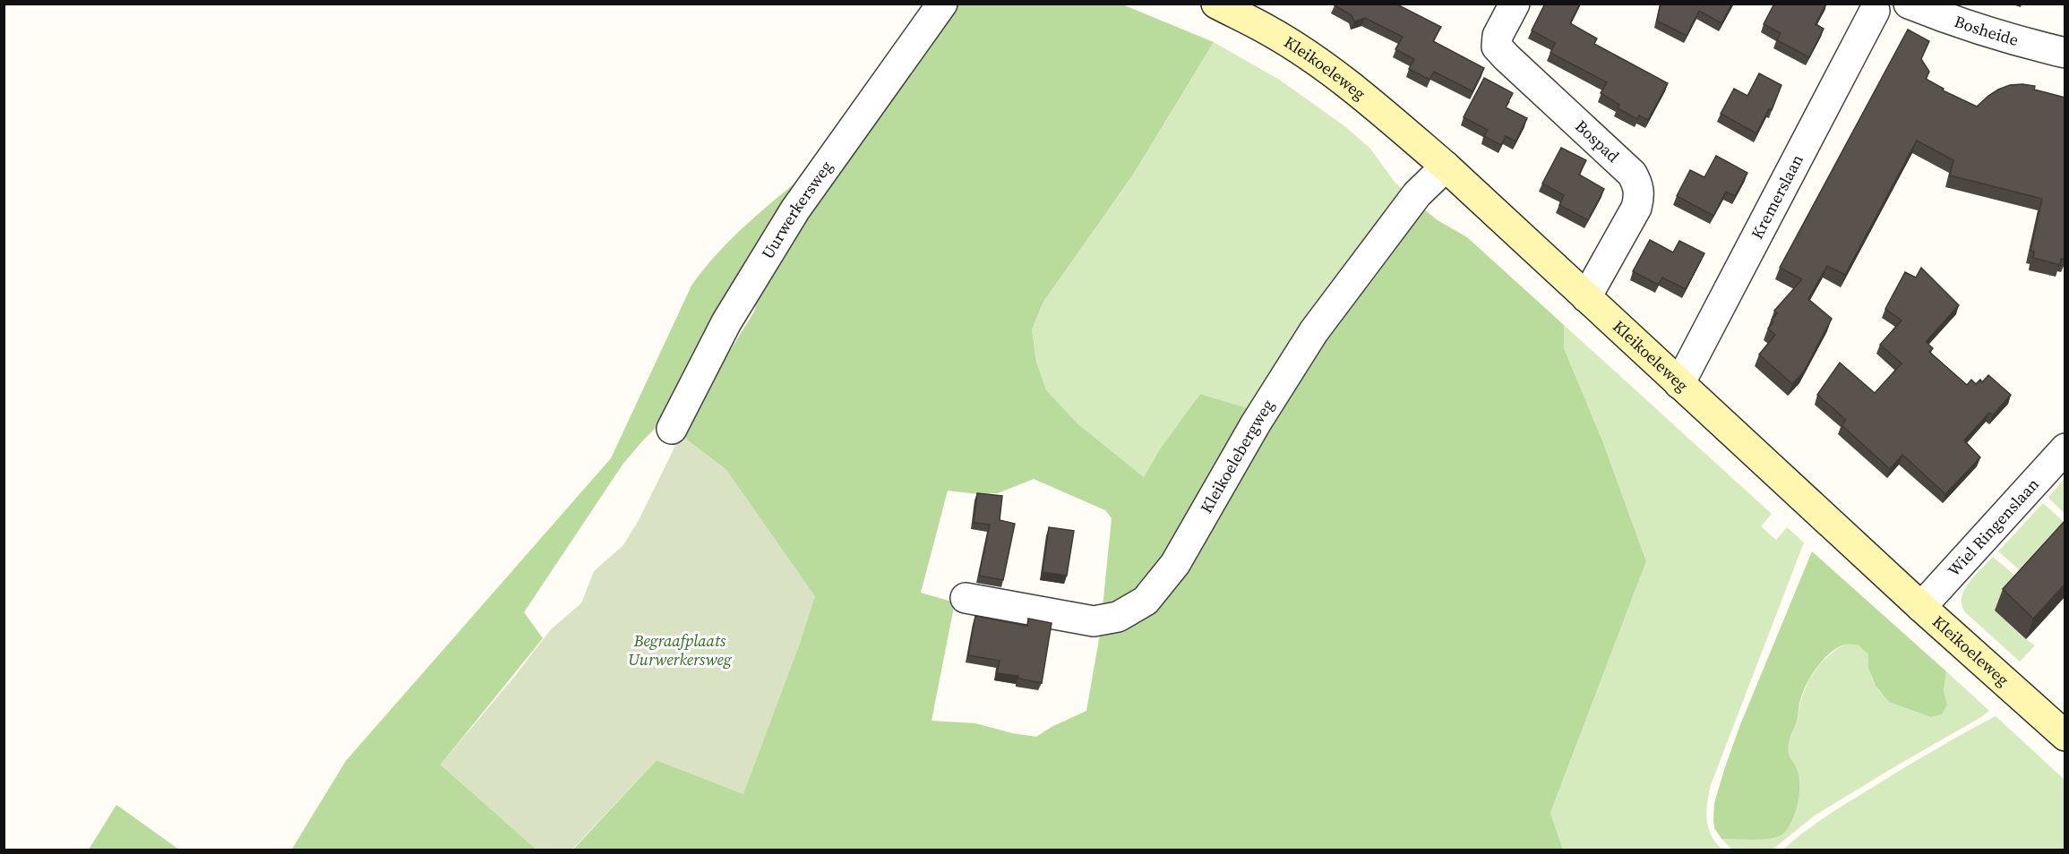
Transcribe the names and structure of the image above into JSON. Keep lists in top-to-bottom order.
{
  "streets": {
    "street": [
      "Bosheide",
      "Kleikoeleweg",
      "Bospad",
      "Kremerslaan",
      "Uurwerkersweg",
      "Kleikoelebergweg",
      "Wiel Ringenslaan"
    ]
  },
  "crossings": [
    ["Kleikoeleweg", "Bospad"],
    ["Kleikoeleweg", "Kremerslaan"],
    ["Kleikoeleweg", "Kleikoelebergweg"],
    ["Kleikoeleweg", "Wiel Ringenslaan"]
  ],
  "parks": ["Begraafplaats Uurwerkersweg"]
}
